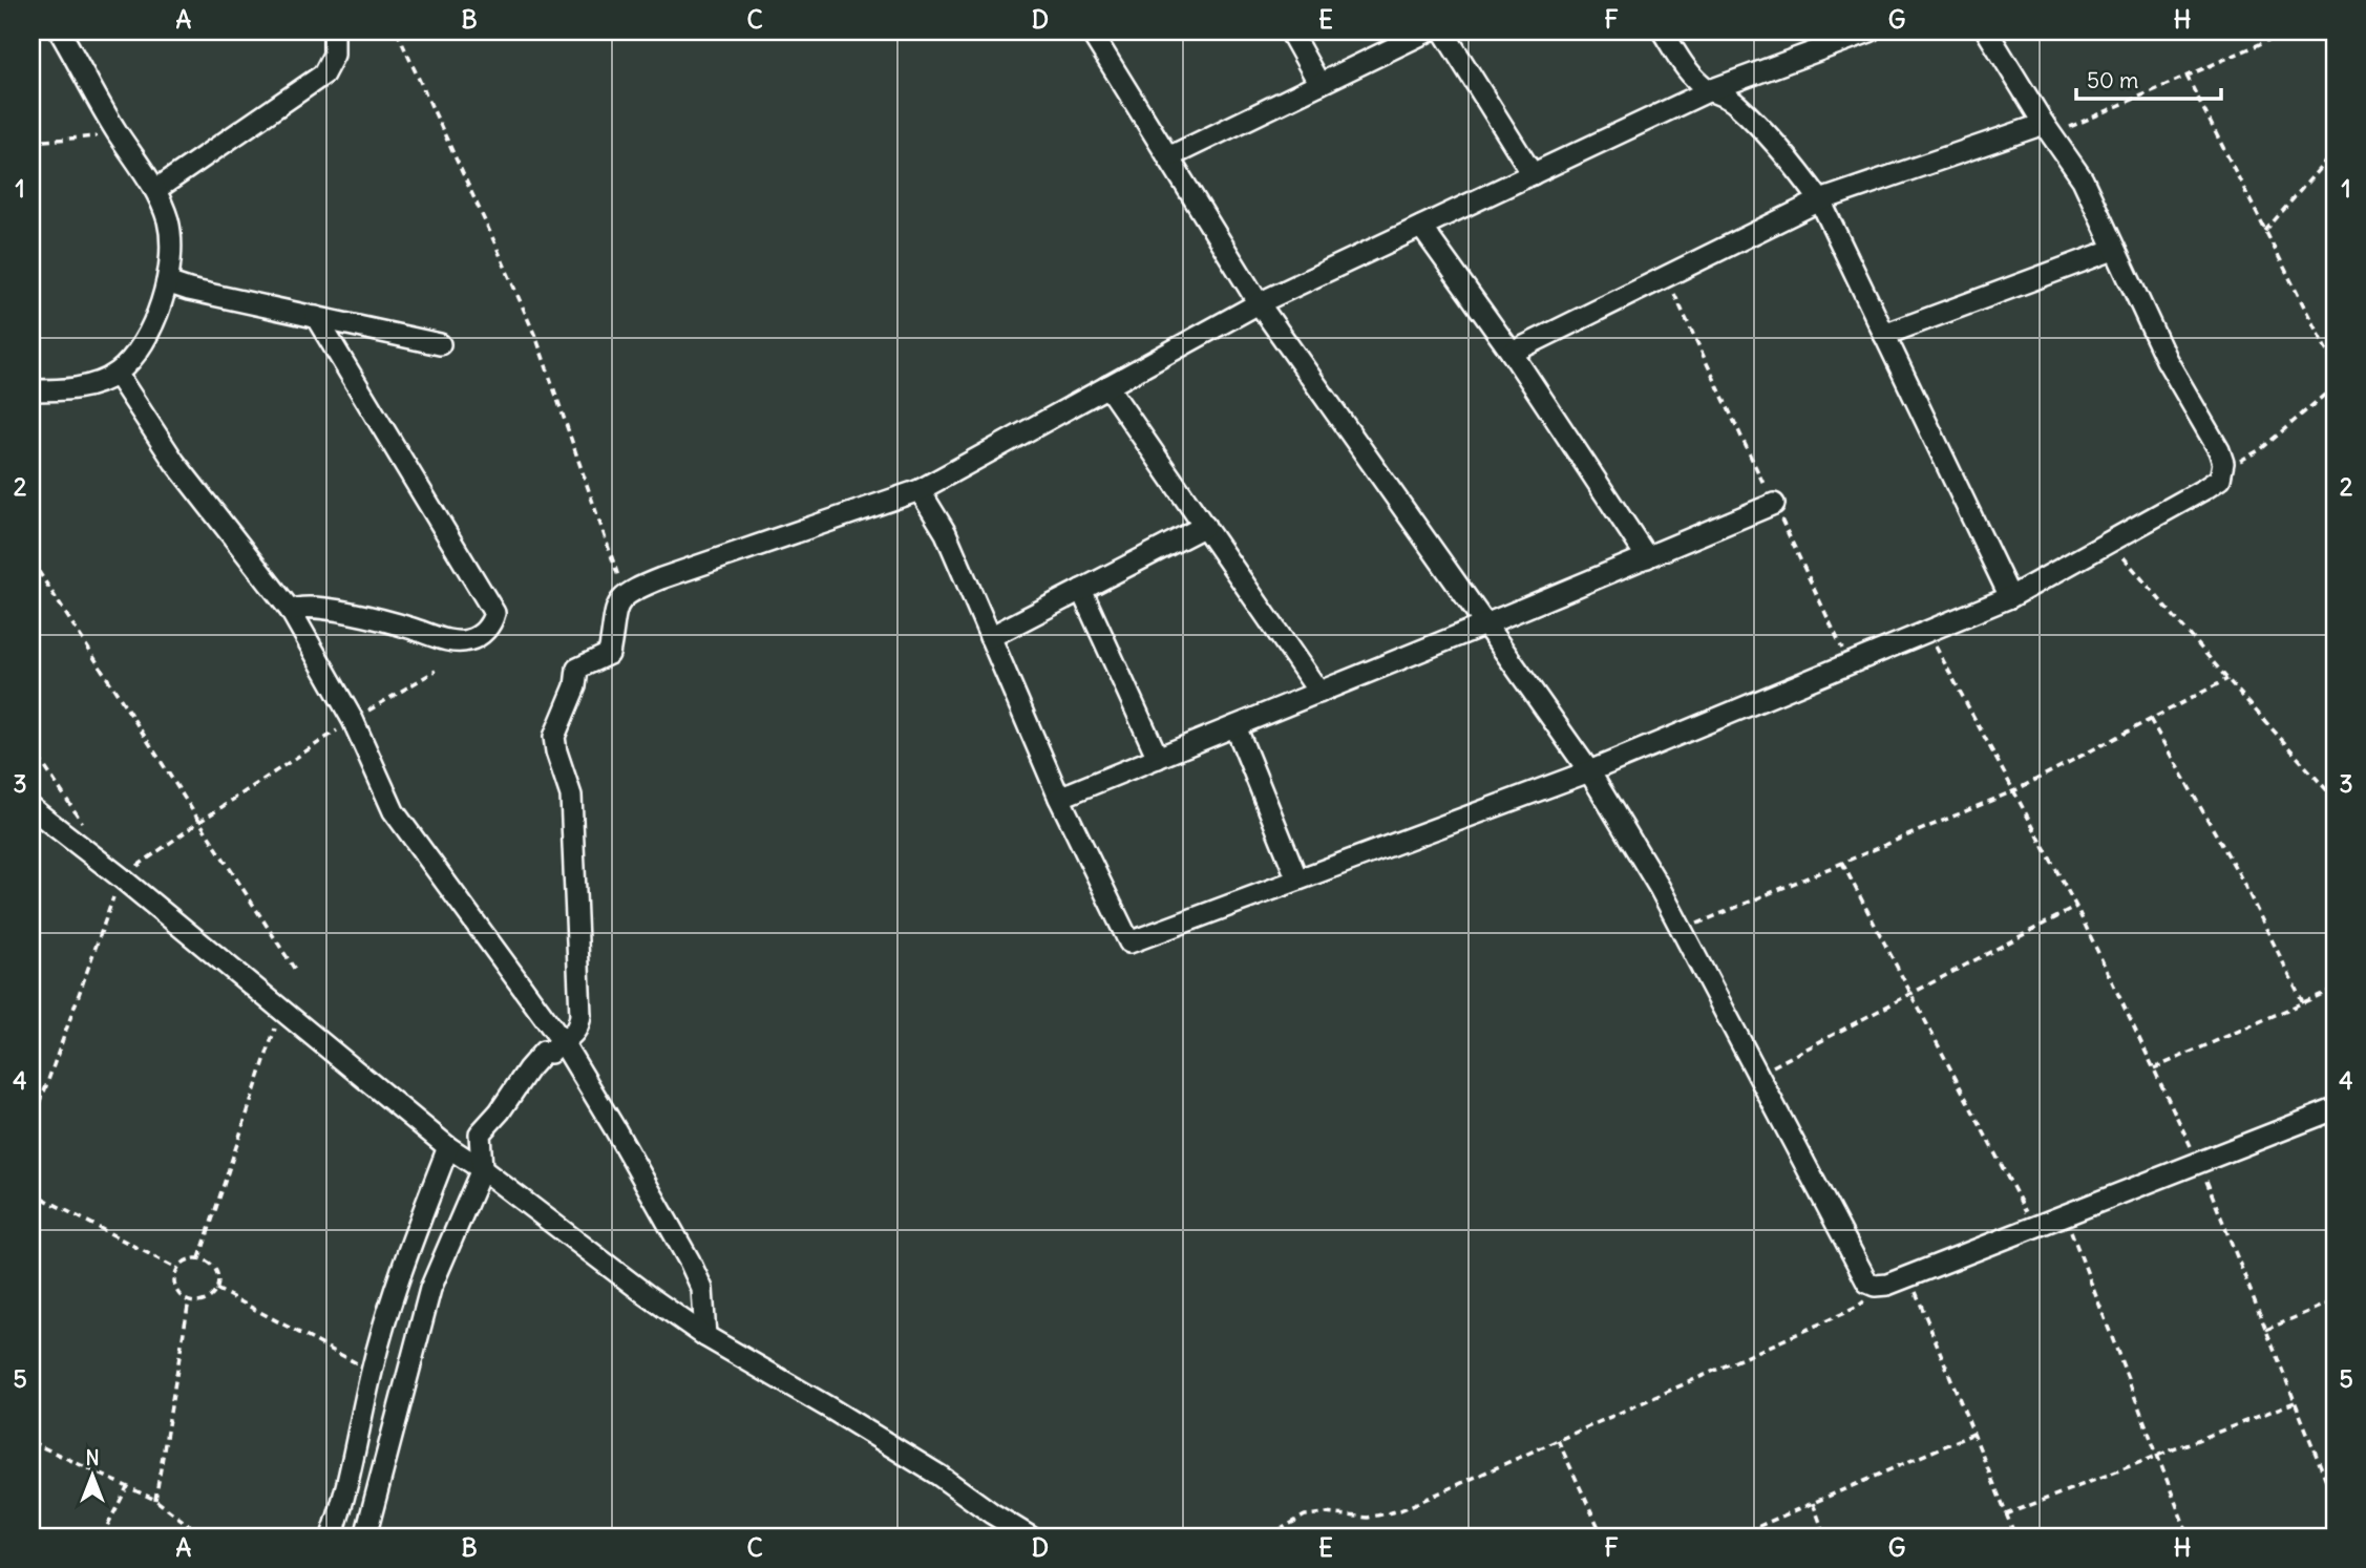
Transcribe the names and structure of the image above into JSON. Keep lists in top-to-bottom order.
{
  "scale_bar": "50 m",
  "north": "top",
  "grid": {
    "columns": [
      "A",
      "B",
      "C",
      "D",
      "E",
      "F",
      "G",
      "H"
    ],
    "rows": [
      "1",
      "2",
      "3",
      "4",
      "5"
    ]
  }
}
